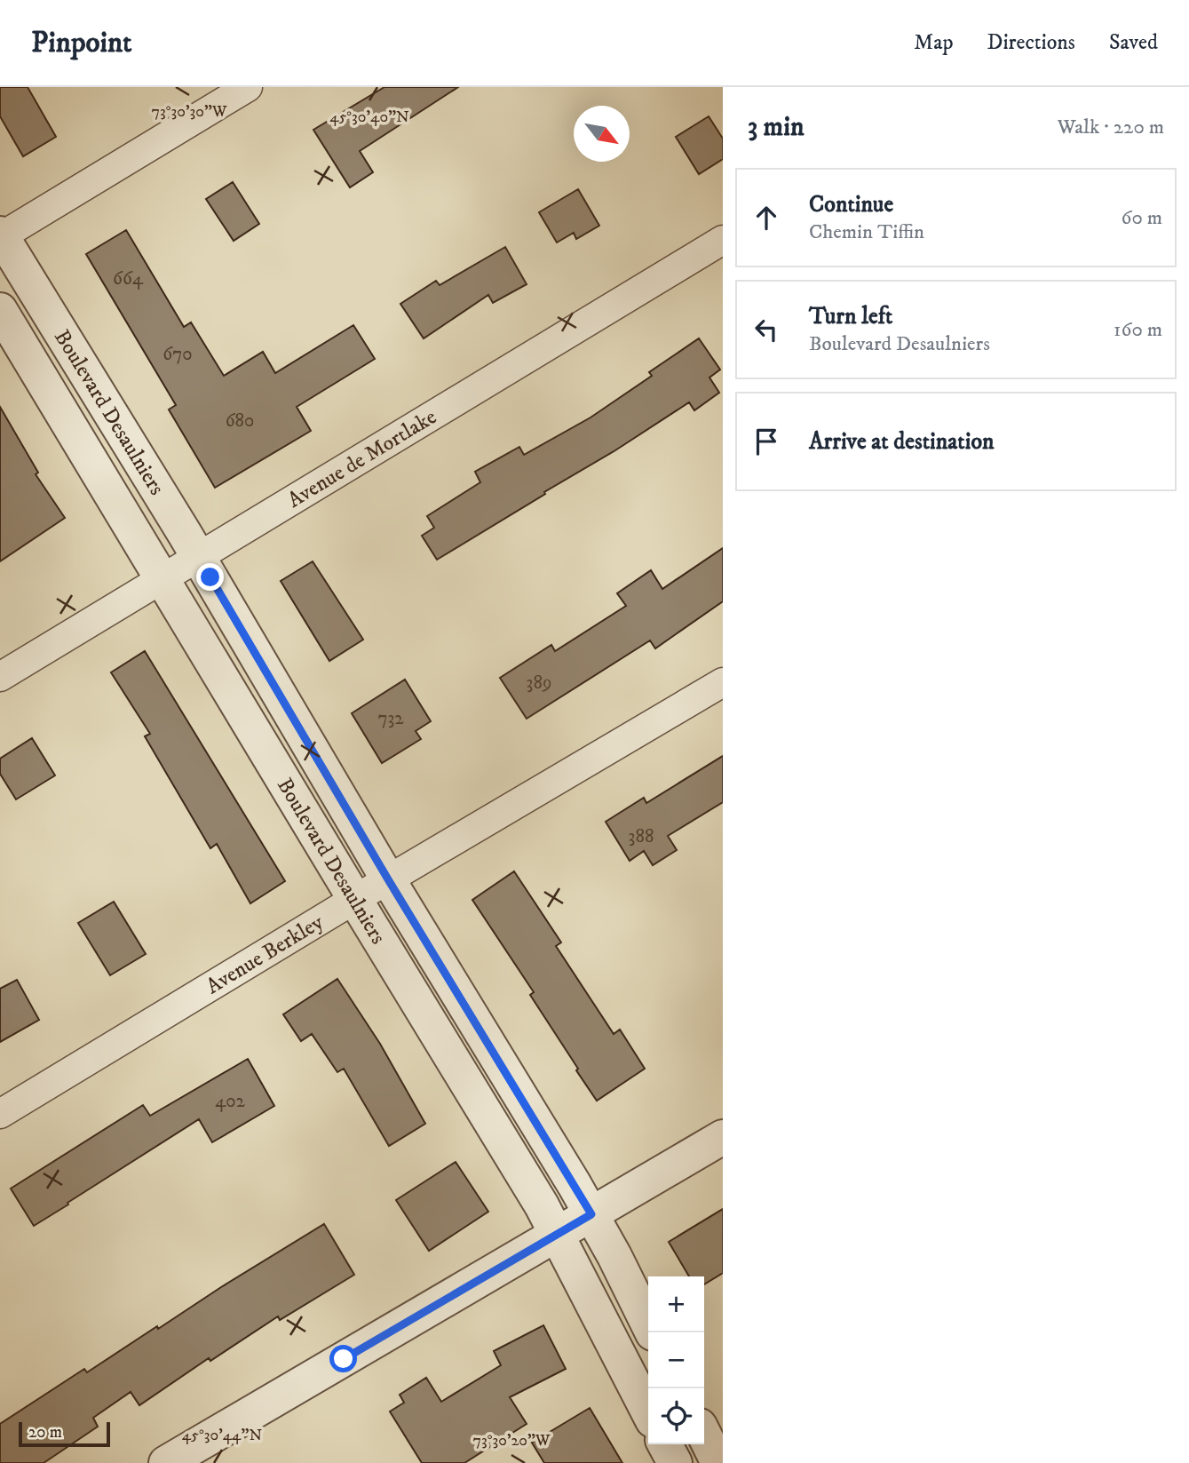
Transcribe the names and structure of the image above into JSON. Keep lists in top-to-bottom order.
{
  "streets": {
    "street": ["Boulevard Desaulniers", "Avenue de Mortlake", "Avenue Berkley"]
  },
  "crossings": [
    ["Boulevard Desaulniers", "Avenue de Mortlake"],
    ["Boulevard Desaulniers", "Avenue Berkley"]
  ],
  "house_numbers": [
    "664",
    "670",
    "680",
    "389",
    "732",
    "388",
    "402"
  ],
  "scale_bar": "20 m",
  "north": "bottom right",
  "page": {
    "header": "Pinpoint",
    "nav": ["Map", "Directions", "Saved"],
    "heading": ["3 min", "Walk · 220 m"],
    "list": [
      ["Continue", "Chemin Tiffin", "60 m"],
      ["Turn left", "Boulevard Desaulniers", "160 m"],
      "Arrive at destination"
    ],
    "map_buttons": ["+", "−"],
    "scale": "20 m"
  },
  "coordinates": [
    "73°30'30\"W",
    "45°30'40\"N",
    "45°30'44\"N",
    "73°30'20\"W"
  ]
}
